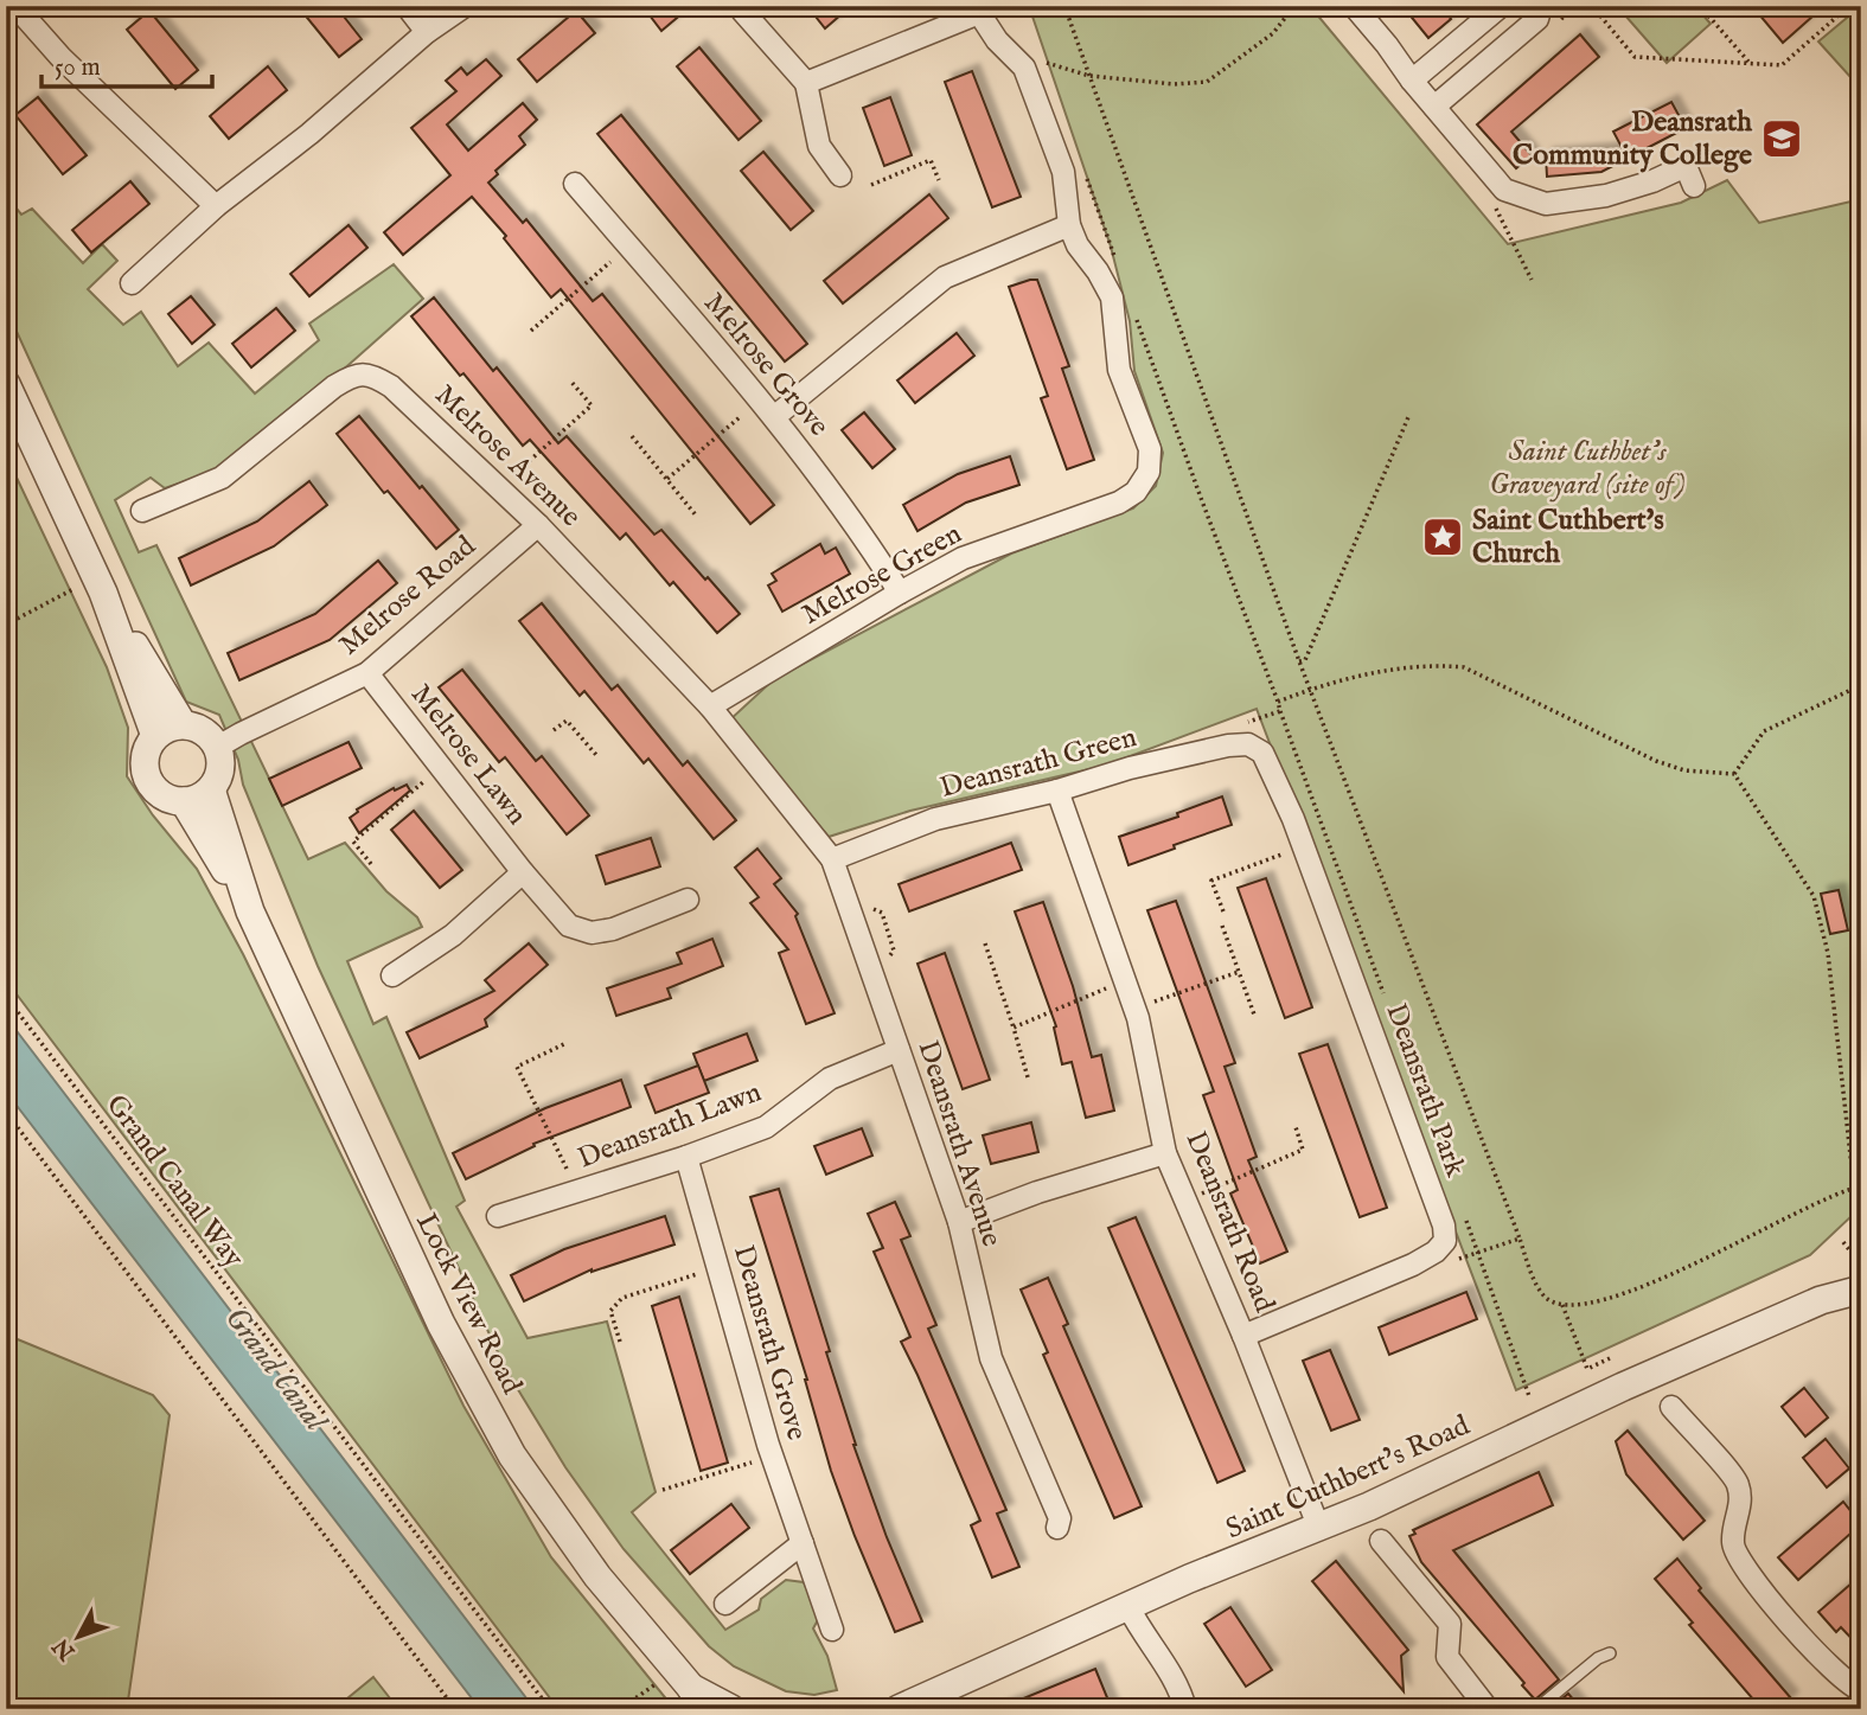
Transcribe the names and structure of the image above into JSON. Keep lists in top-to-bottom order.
{
  "streets": {
    "street": [
      "Melrose Grove",
      "Melrose Avenue",
      "Melrose Green",
      "Melrose Road",
      "Melrose Lawn",
      "Deansrath Green",
      "Deansrath Park",
      "Deansrath Lawn",
      "Deansrath Avenue",
      "Deansrath Road",
      "Lock View Road",
      "Deansrath Grove",
      "Saint Cuthbert’s Road"
    ],
    "path": ["Grand Canal Way"]
  },
  "crossings": [
    ["Melrose Grove", "Melrose Green"],
    ["Melrose Avenue", "Melrose Green"],
    ["Melrose Avenue", "Melrose Road"],
    ["Melrose Avenue", "Deansrath Avenue"],
    ["Melrose Road", "Melrose Lawn"],
    ["Melrose Road", "Lock View Road"],
    ["Deansrath Green", "Deansrath Park"],
    ["Deansrath Green", "Deansrath Avenue"],
    ["Deansrath Green", "Deansrath Road"],
    ["Deansrath Park", "Deansrath Road"],
    ["Deansrath Lawn", "Deansrath Avenue"],
    ["Deansrath Lawn", "Deansrath Grove"],
    ["Deansrath Road", "Saint Cuthbert’s Road"]
  ],
  "water": ["Grand Canal"],
  "parks": ["Saint Cuthbet's Graveyard (site of)"],
  "places": {
    "school or university": ["Deansrath Community College"],
    "place": ["Saint Cuthbert's Church"]
  },
  "scale_bar": "50 m",
  "north": "bottom left"
}
